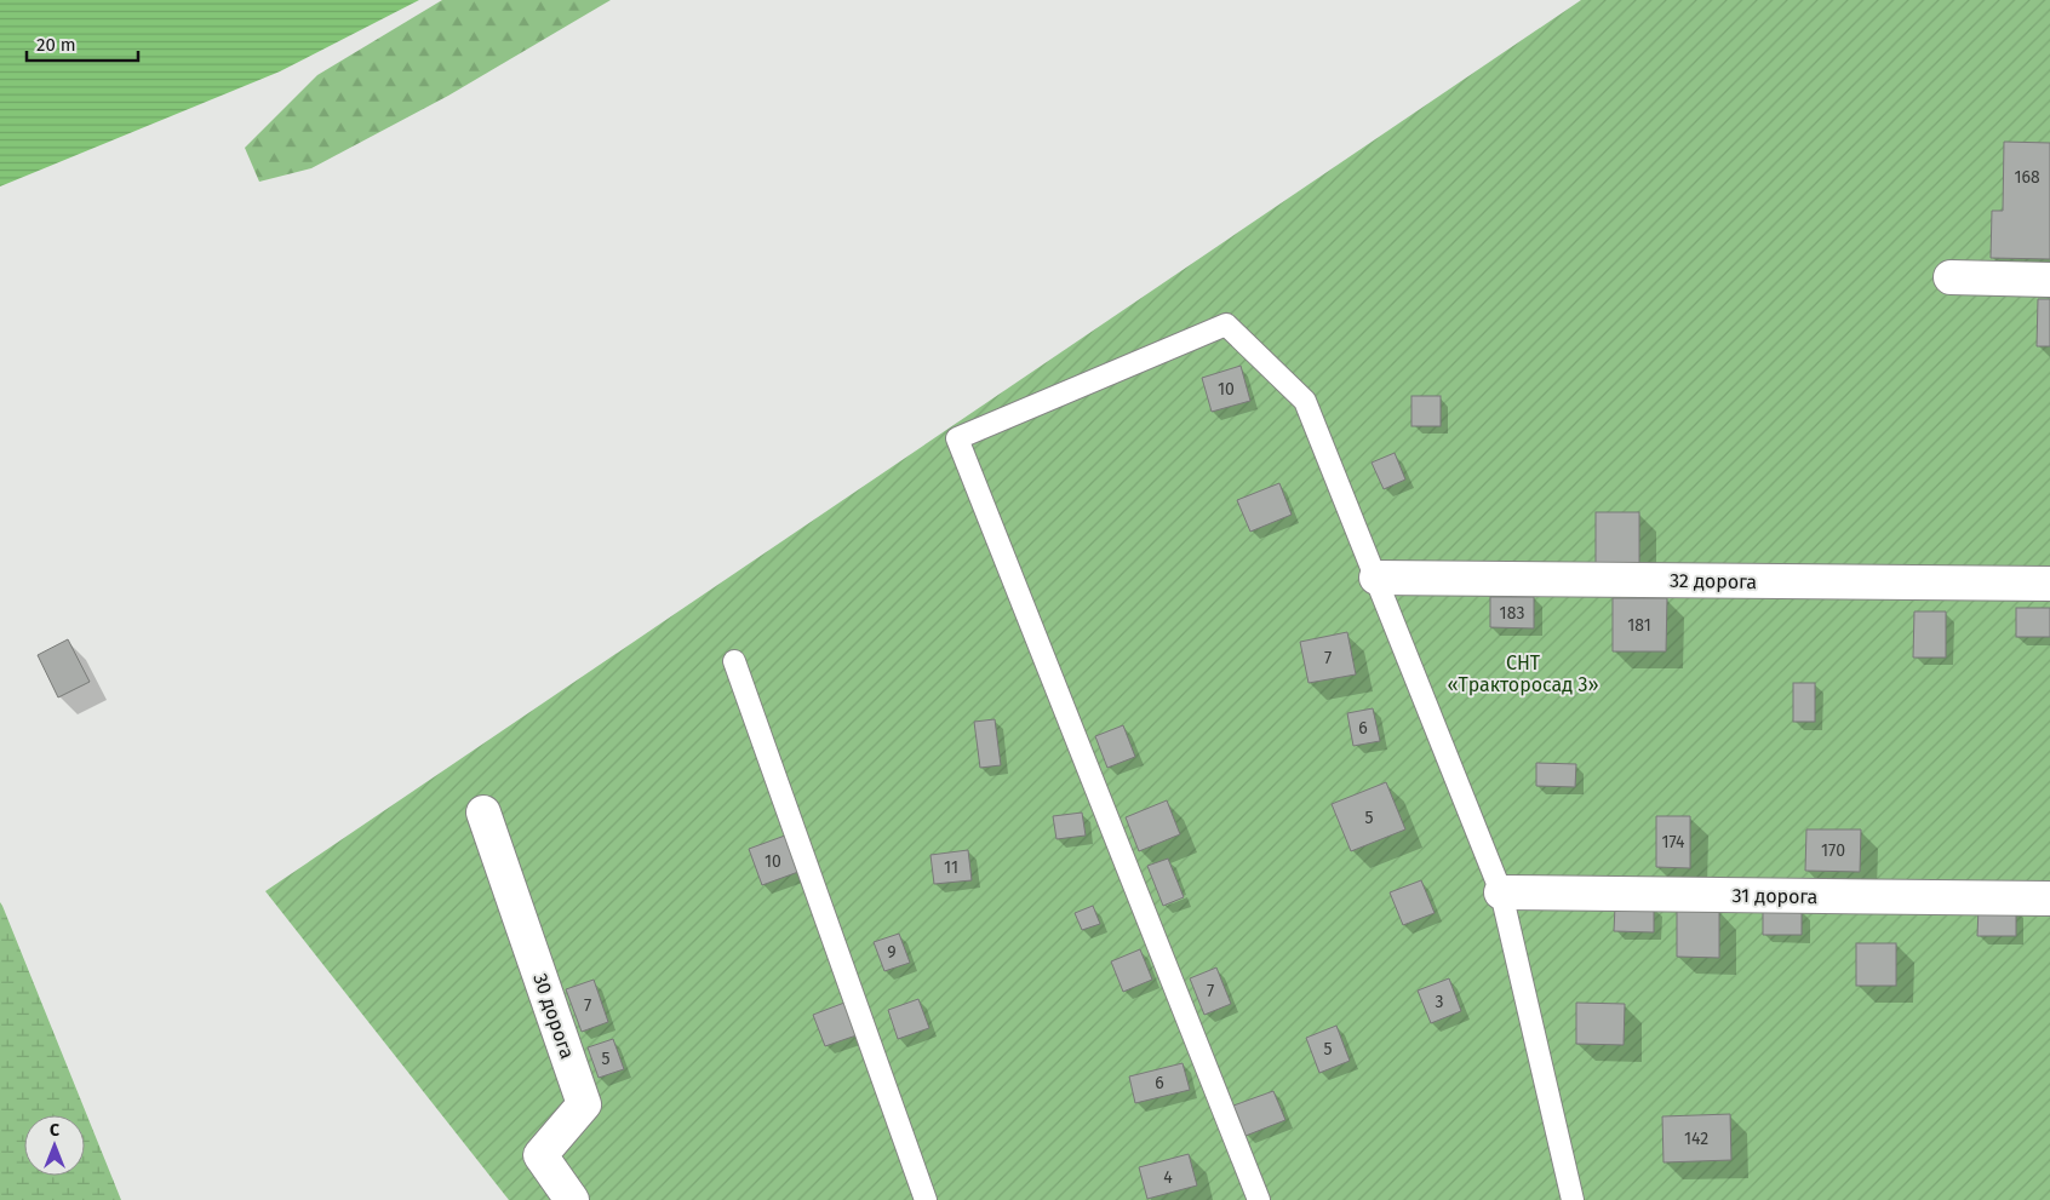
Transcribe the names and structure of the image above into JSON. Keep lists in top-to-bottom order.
{
  "streets": {
    "street": ["32 дорога", "31 дорога", "30 дорога"]
  },
  "parks": ["СНТ «Тракторосад 3»"],
  "house_numbers": [
    "168",
    "10",
    "183",
    "181",
    "7",
    "6",
    "5",
    "174",
    "170",
    "10",
    "11",
    "9",
    "7",
    "3",
    "7",
    "5",
    "5",
    "6",
    "142",
    "4"
  ],
  "scale_bar": "20 m",
  "north": "top"
}
